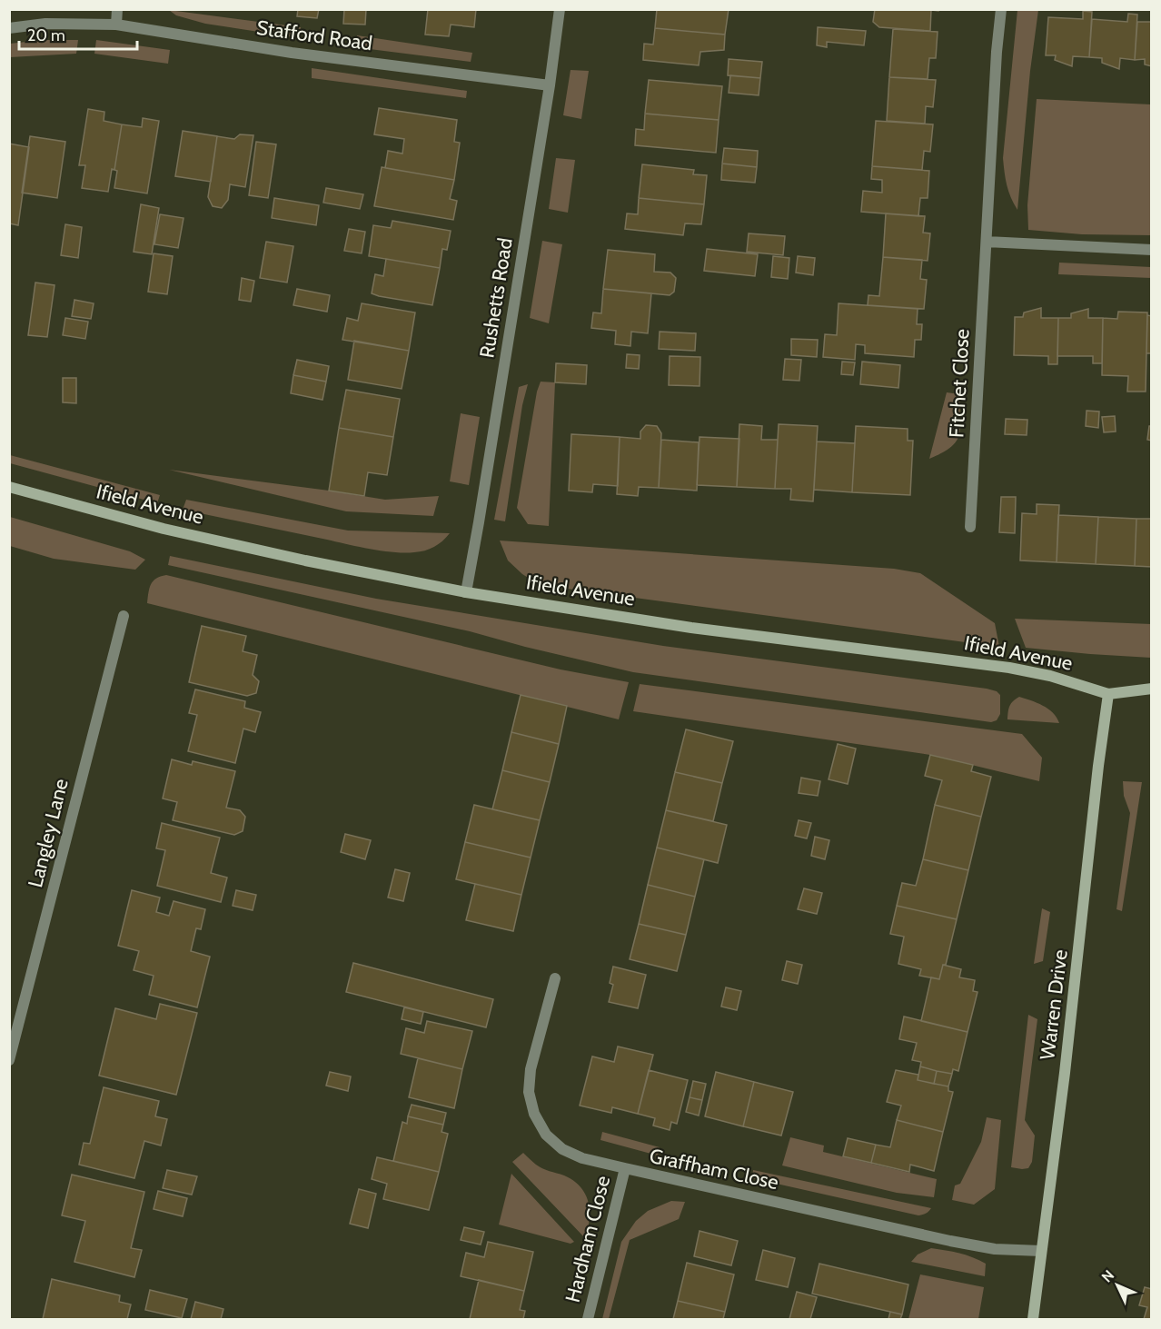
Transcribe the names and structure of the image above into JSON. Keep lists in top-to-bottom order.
{
  "streets": {
    "street": [
      "Stafford Road",
      "Rushetts Road",
      "Fitchet Close",
      "Ifield Avenue",
      "Langley Lane",
      "Warren Drive",
      "Graffham Close",
      "Hardham Close"
    ]
  },
  "crossings": [
    ["Stafford Road", "Rushetts Road"],
    ["Rushetts Road", "Ifield Avenue"],
    ["Ifield Avenue", "Warren Drive"],
    ["Warren Drive", "Graffham Close"],
    ["Graffham Close", "Hardham Close"]
  ],
  "scale_bar": "20 m",
  "north": "top left"
}
